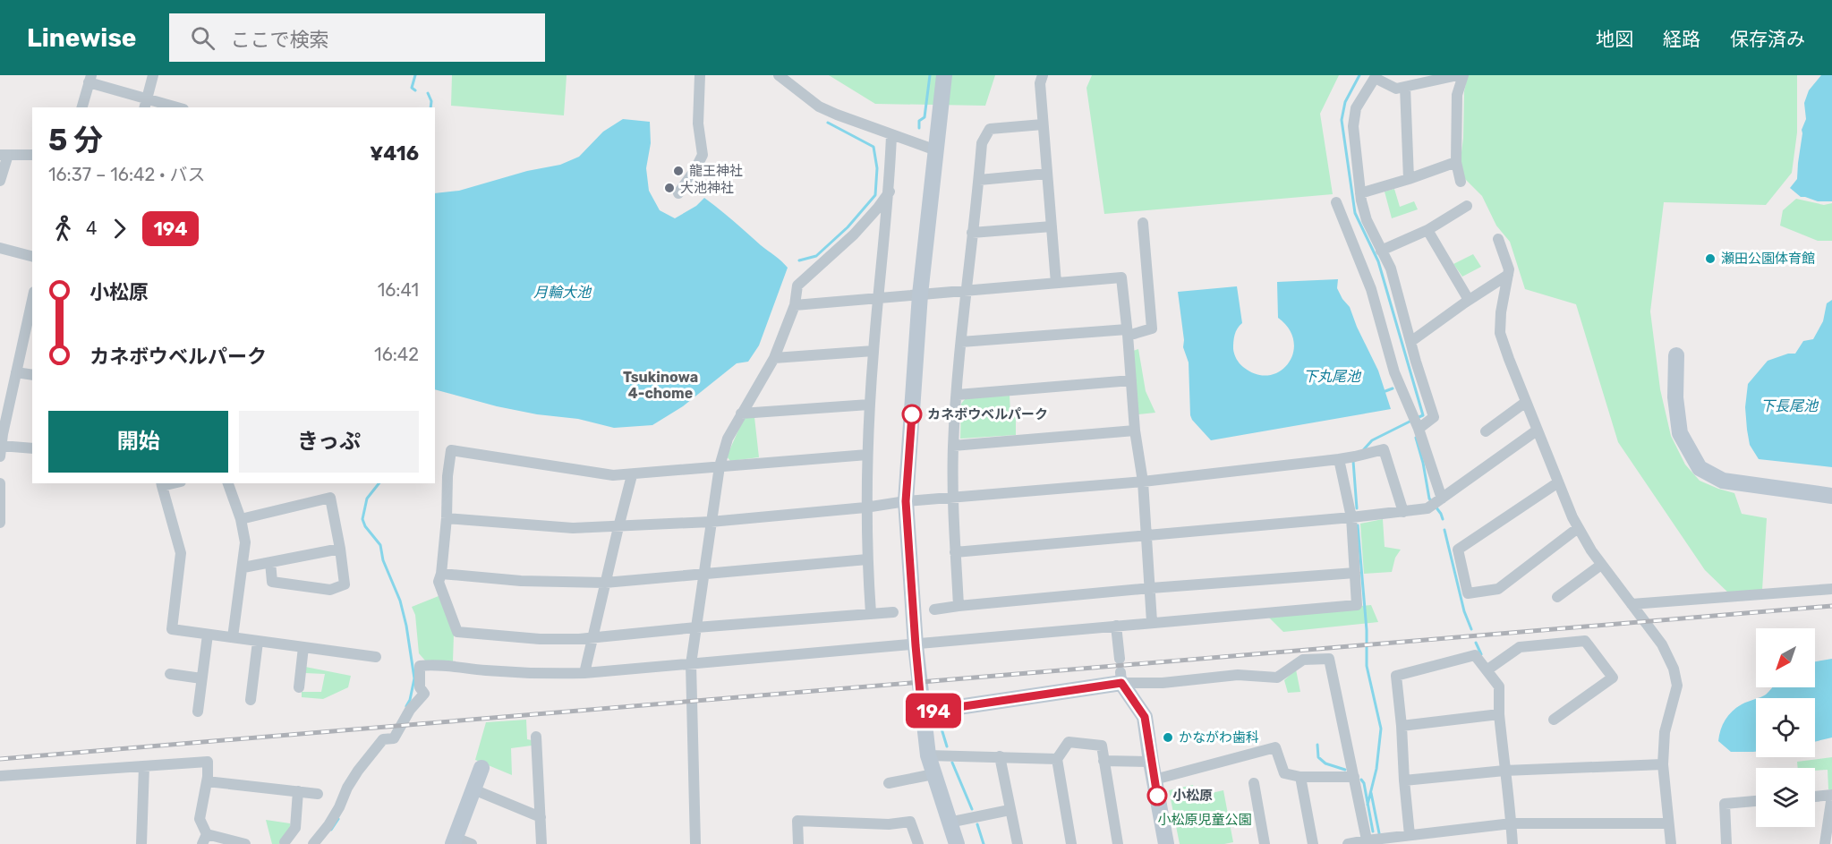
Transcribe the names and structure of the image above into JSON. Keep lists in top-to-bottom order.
{
  "districts": ["Tsukinowa 4-chome"],
  "water": ["月輪大池", "下丸尾池", "下長尾池"],
  "parks": ["小松原児童公園"],
  "places": [
    "龍王神社",
    "大池神社",
    "瀬田公園体育館",
    "カネボウベルパーク",
    "かながわ歯科",
    "小松原"
  ],
  "lines": ["bus line 194"],
  "north": "bottom left",
  "page": {
    "header": "Linewise",
    "search": "ここで検索",
    "nav": ["地図", "経路", "保存済み"],
    "on_map": "194",
    "heading": ["5 分", "16:37 – 16:42 · バス", "¥416"],
    "legs": ["4", "194"],
    "list": [
      {
        "name": "小松原",
        "value": "16:41"
      },
      {
        "name": "カネボウベルパーク",
        "value": "16:42"
      }
    ],
    "buttons": ["開始", "きっぷ"]
  }
}
